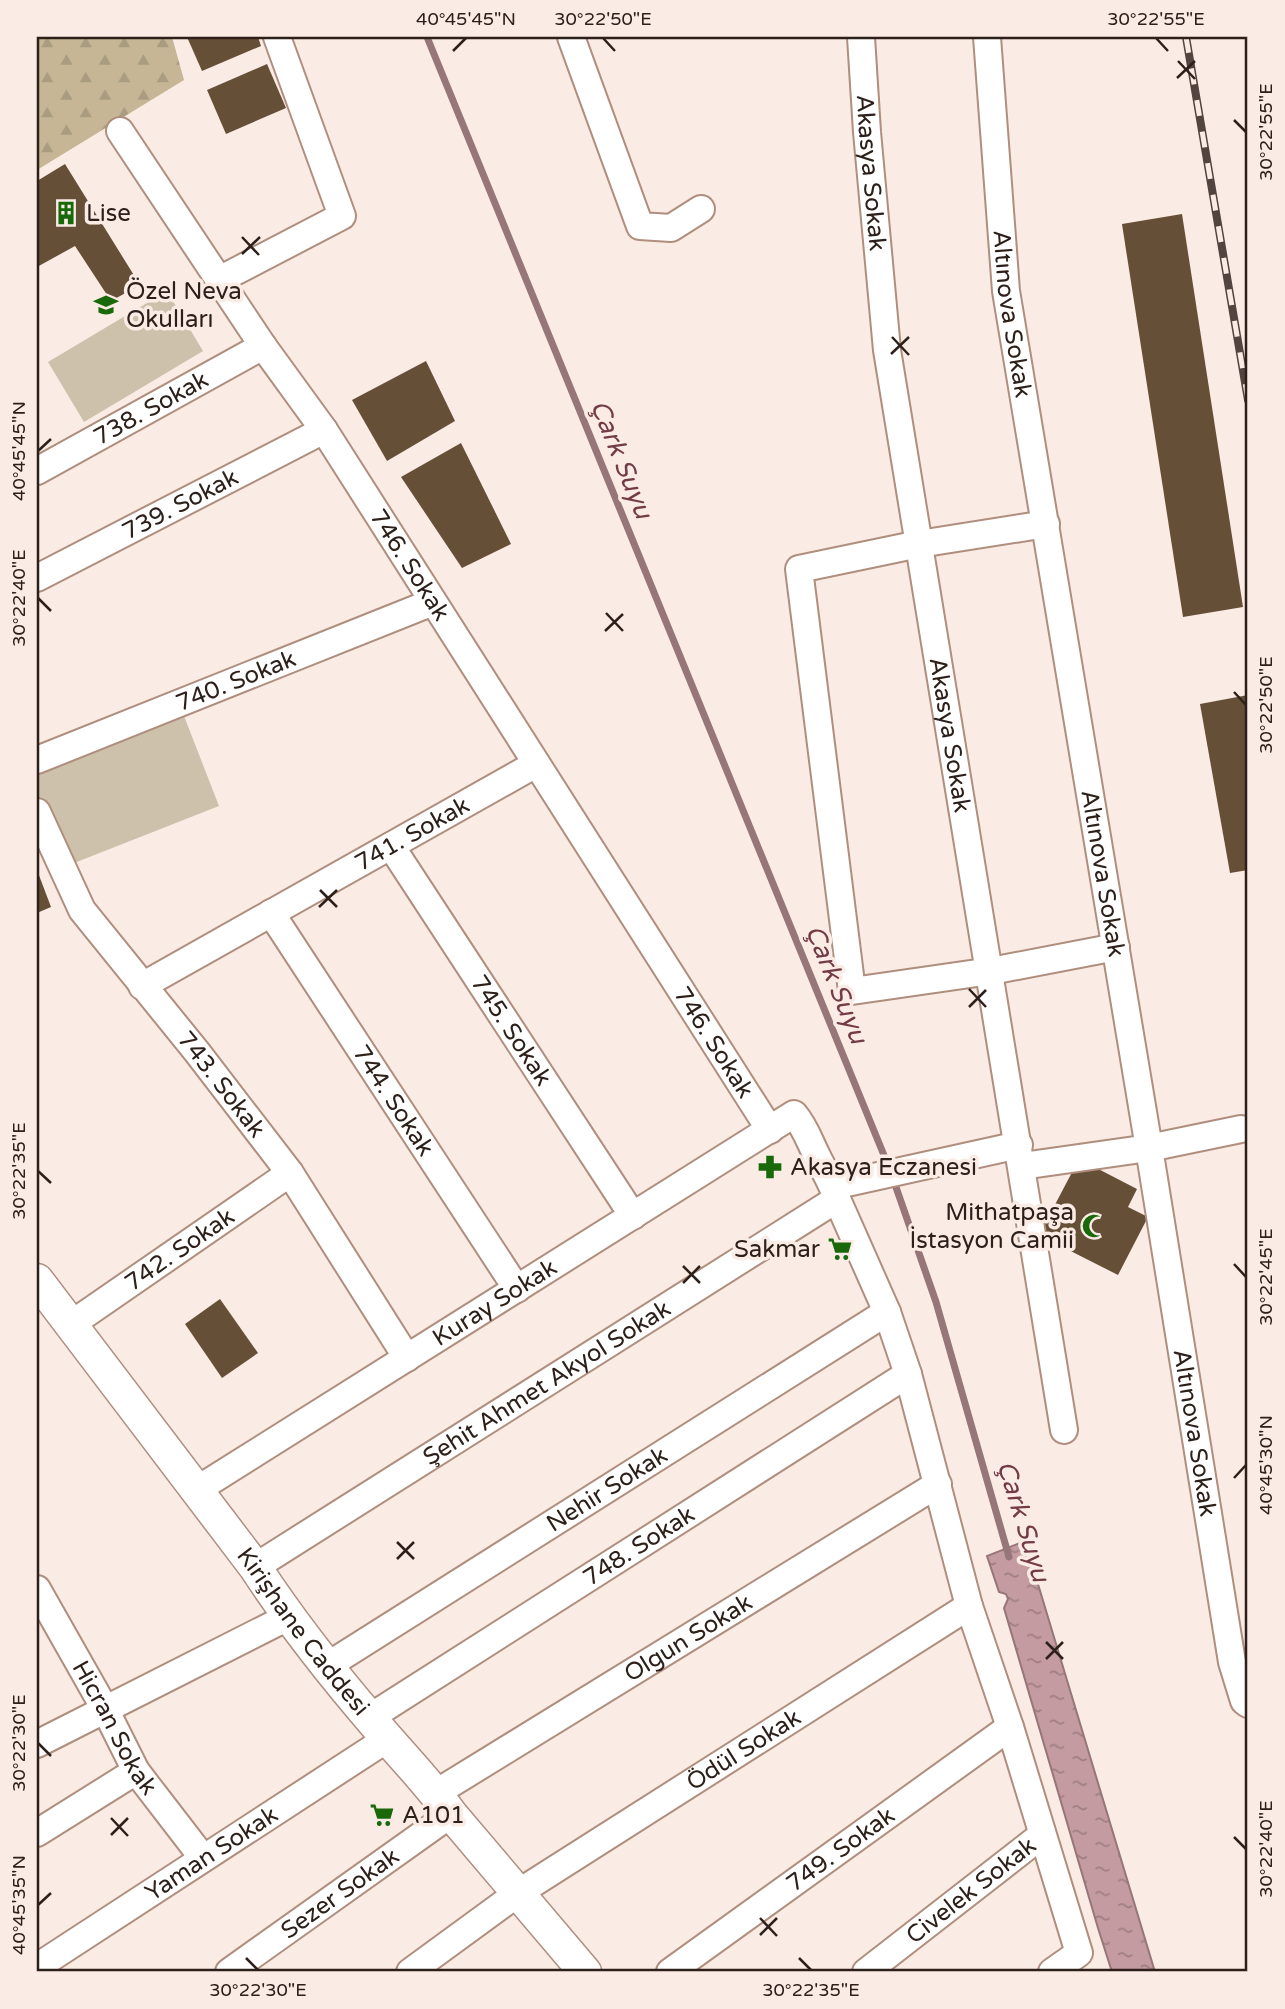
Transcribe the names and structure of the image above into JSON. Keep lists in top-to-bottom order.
{
  "streets": {
    "street": [
      "Akasya Sokak",
      "Altınova Sokak",
      "738. Sokak",
      "739. Sokak",
      "746. Sokak",
      "740. Sokak",
      "741. Sokak",
      "745. Sokak",
      "743. Sokak",
      "744. Sokak",
      "742. Sokak",
      "Kuray Sokak",
      "Şehit Ahmet Akyol Sokak",
      "Nehir Sokak",
      "748. Sokak",
      "Kirişhane Caddesi",
      "Olgun Sokak",
      "Hicran Sokak",
      "Ödül Sokak",
      "749. Sokak",
      "Yaman Sokak",
      "Civelek Sokak",
      "Sezer Sokak"
    ]
  },
  "crossings": [
    ["Akasya Sokak", "Şehit Ahmet Akyol Sokak"],
    ["Altınova Sokak", "Şehit Ahmet Akyol Sokak"],
    ["738. Sokak", "746. Sokak"],
    ["739. Sokak", "746. Sokak"],
    ["746. Sokak", "740. Sokak"],
    ["746. Sokak", "741. Sokak"],
    ["746. Sokak", "Kuray Sokak"],
    ["741. Sokak", "745. Sokak"],
    ["741. Sokak", "743. Sokak"],
    ["741. Sokak", "744. Sokak"],
    ["745. Sokak", "Kuray Sokak"],
    ["743. Sokak", "742. Sokak"],
    ["743. Sokak", "Kuray Sokak"],
    ["744. Sokak", "Kuray Sokak"],
    ["742. Sokak", "Kirişhane Caddesi"],
    ["Kuray Sokak", "Şehit Ahmet Akyol Sokak"],
    ["Kuray Sokak", "Kirişhane Caddesi"],
    ["Şehit Ahmet Akyol Sokak", "Kirişhane Caddesi"],
    ["Nehir Sokak", "Kirişhane Caddesi"],
    ["748. Sokak", "Kirişhane Caddesi"],
    ["748. Sokak", "Yaman Sokak"],
    ["Kirişhane Caddesi", "Olgun Sokak"],
    ["Kirişhane Caddesi", "Ödül Sokak"],
    ["Kirişhane Caddesi", "Yaman Sokak"],
    ["Kirişhane Caddesi", "Sezer Sokak"],
    ["Olgun Sokak", "Sezer Sokak"],
    ["Hicran Sokak", "Yaman Sokak"]
  ],
  "water": ["Çark Suyu"],
  "places": {
    "building": ["Lise"],
    "school or university": ["Özel Neva Okulları"],
    "pharmacy": ["Akasya Eczanesi"],
    "mosque": ["Mithatpaşa İstasyon Camii"],
    "supermarket": ["Sakmar", "A101"]
  },
  "coordinates": [
    "40°45'45\"N",
    "30°22'50\"E",
    "30°22'55\"E",
    "30°22'40\"E",
    "30°22'35\"E",
    "30°22'45\"E",
    "40°45'30\"N",
    "30°22'30\"E",
    "40°45'35\"N"
  ]
}
